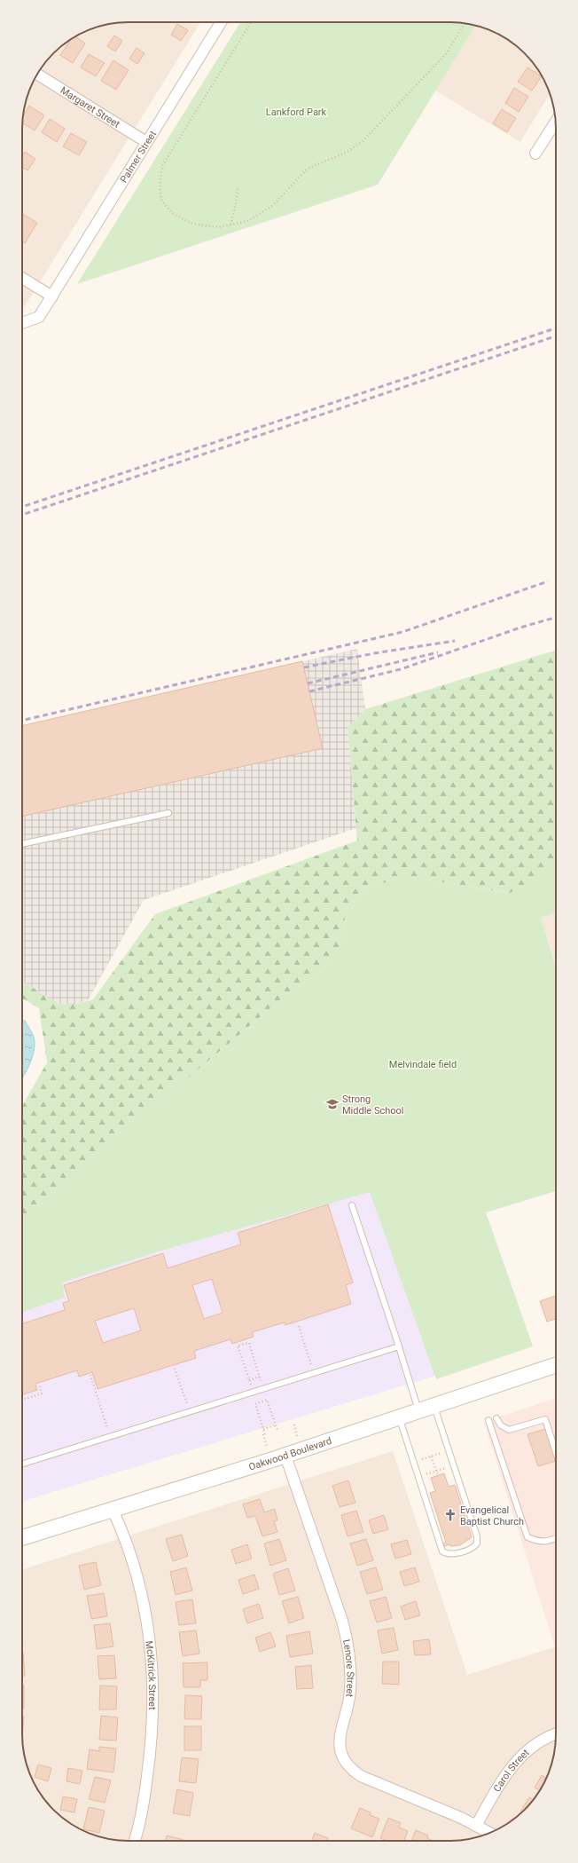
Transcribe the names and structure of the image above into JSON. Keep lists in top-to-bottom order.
{
  "streets": {
    "main road": ["Oakwood Boulevard"],
    "street": [
      "Margaret Street",
      "Palmer Street",
      "Lenore Street",
      "McKitrick Street",
      "Carol Street"
    ]
  },
  "crossings": [
    ["Margaret Street", "Palmer Street"],
    ["Oakwood Boulevard", "Lenore Street"],
    ["Oakwood Boulevard", "McKitrick Street"],
    ["Lenore Street", "Carol Street"]
  ],
  "parks": ["Lankford Park", "Melvindale field"],
  "places": {
    "school or university": ["Strong Middle School"],
    "church": ["Evangelical Baptist Church"]
  }
}
